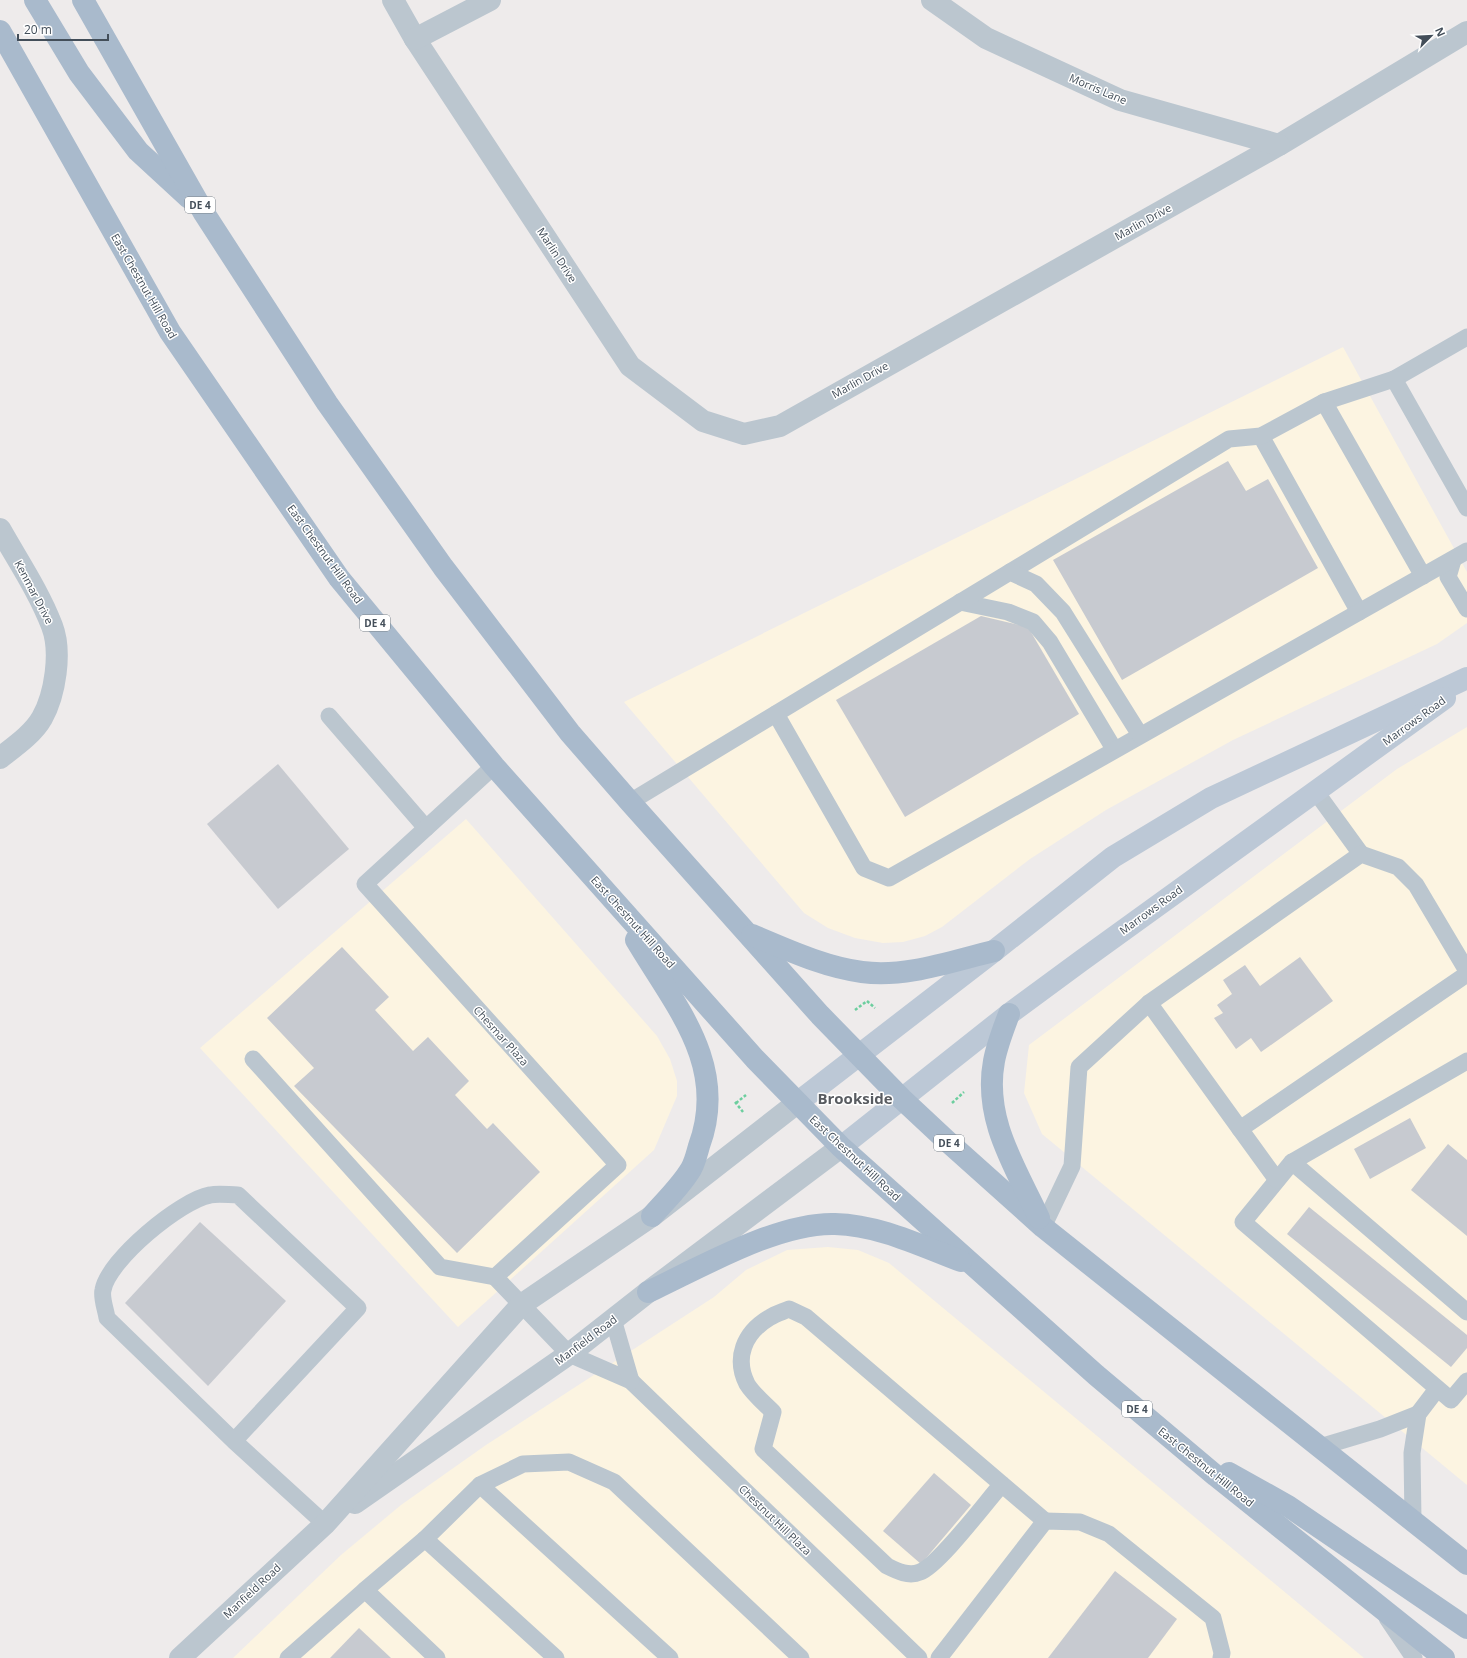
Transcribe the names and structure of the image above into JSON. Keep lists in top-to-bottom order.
{
  "streets": {
    "main road": ["DE 4", "East Chestnut Hill Road"],
    "street": [
      "Morris Lane",
      "Marlin Drive",
      "Kenmar Drive",
      "Marrows Road",
      "Manfield Road"
    ],
    "lane": ["Chesmar Plaza", "Chestnut Hill Plaza"]
  },
  "crossings": [
    ["Morris Lane", "Marlin Drive"],
    ["DE 4", "Marrows Road"],
    ["East Chestnut Hill Road", "Marrows Road"],
    ["East Chestnut Hill Road", "Chesmar Plaza"],
    ["East Chestnut Hill Road", "Manfield Road"],
    ["Marrows Road", "Manfield Road"]
  ],
  "districts": ["Brookside"],
  "scale_bar": "20 m",
  "north": "top right"
}
